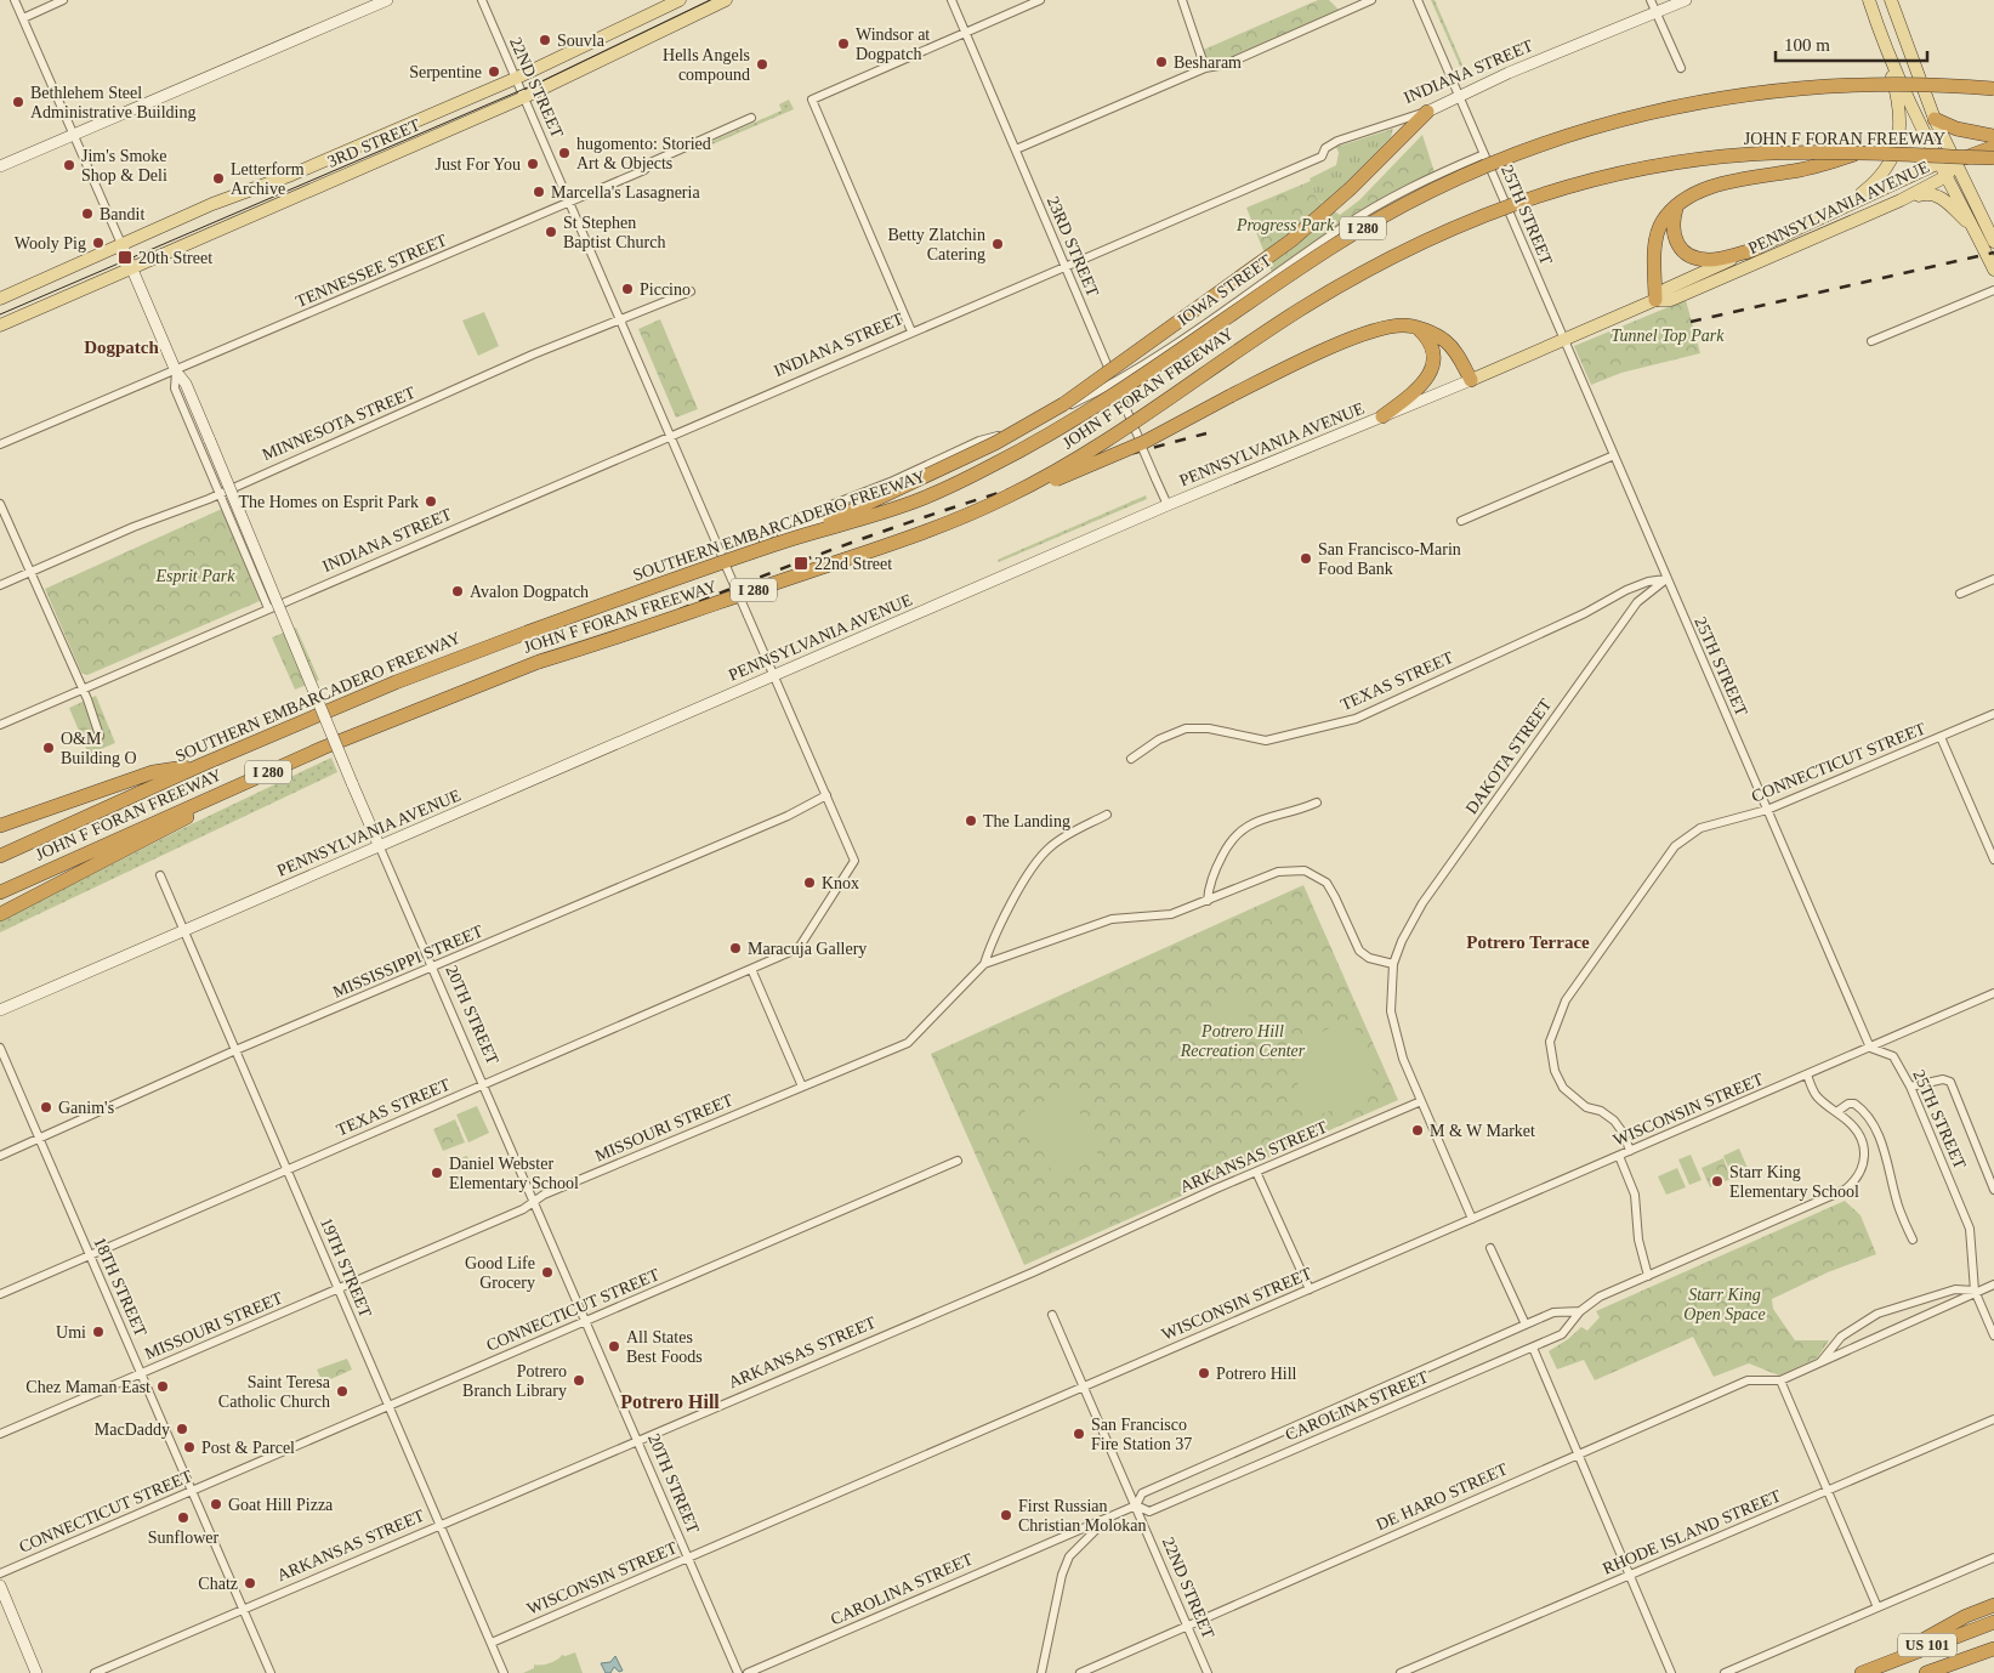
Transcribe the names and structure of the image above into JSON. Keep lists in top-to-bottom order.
{
  "streets": {
    "highway": [
      "JOHN F FORAN FREEWAY",
      "I 280",
      "SOUTHERN EMBARCADERO FREEWAY",
      "US 101"
    ],
    "main road": [
      "INDIANA STREET",
      "3RD STREET",
      "PENNSYLVANIA AVENUE",
      "20TH STREET"
    ],
    "street": [
      "22ND STREET",
      "25TH STREET",
      "23RD STREET",
      "TENNESSEE STREET",
      "IOWA STREET",
      "MINNESOTA STREET",
      "TEXAS STREET",
      "DAKOTA STREET",
      "CONNECTICUT STREET",
      "MISSISSIPPI STREET",
      "WISCONSIN STREET",
      "MISSOURI STREET",
      "ARKANSAS STREET",
      "19TH STREET",
      "18TH STREET",
      "CAROLINA STREET",
      "DE HARO STREET",
      "RHODE ISLAND STREET"
    ]
  },
  "crossings": [
    ["INDIANA STREET", "22ND STREET"],
    ["INDIANA STREET", "25TH STREET"],
    ["INDIANA STREET", "23RD STREET"],
    ["INDIANA STREET", "20TH STREET"],
    ["22ND STREET", "3RD STREET"],
    ["22ND STREET", "PENNSYLVANIA AVENUE"],
    ["22ND STREET", "TENNESSEE STREET"],
    ["22ND STREET", "IOWA STREET"],
    ["22ND STREET", "MINNESOTA STREET"],
    ["22ND STREET", "TEXAS STREET"],
    ["22ND STREET", "MISSISSIPPI STREET"],
    ["22ND STREET", "WISCONSIN STREET"],
    ["22ND STREET", "CAROLINA STREET"],
    ["22ND STREET", "DE HARO STREET"],
    ["3RD STREET", "20TH STREET"],
    ["PENNSYLVANIA AVENUE", "25TH STREET"],
    ["PENNSYLVANIA AVENUE", "23RD STREET"],
    ["PENNSYLVANIA AVENUE", "20TH STREET"],
    ["PENNSYLVANIA AVENUE", "19TH STREET"],
    ["25TH STREET", "IOWA STREET"],
    ["25TH STREET", "TEXAS STREET"],
    ["25TH STREET", "DAKOTA STREET"],
    ["25TH STREET", "CONNECTICUT STREET"],
    ["25TH STREET", "WISCONSIN STREET"],
    ["25TH STREET", "DE HARO STREET"],
    ["23RD STREET", "IOWA STREET"],
    ["TENNESSEE STREET", "20TH STREET"],
    ["MINNESOTA STREET", "20TH STREET"],
    ["TEXAS STREET", "DAKOTA STREET"],
    ["TEXAS STREET", "20TH STREET"],
    ["TEXAS STREET", "19TH STREET"],
    ["TEXAS STREET", "18TH STREET"],
    ["DAKOTA STREET", "MISSOURI STREET"],
    ["CONNECTICUT STREET", "20TH STREET"],
    ["CONNECTICUT STREET", "WISCONSIN STREET"],
    ["CONNECTICUT STREET", "19TH STREET"],
    ["CONNECTICUT STREET", "18TH STREET"],
    ["MISSISSIPPI STREET", "20TH STREET"],
    ["MISSISSIPPI STREET", "19TH STREET"],
    ["MISSISSIPPI STREET", "18TH STREET"],
    ["20TH STREET", "WISCONSIN STREET"],
    ["20TH STREET", "MISSOURI STREET"],
    ["20TH STREET", "ARKANSAS STREET"],
    ["WISCONSIN STREET", "19TH STREET"],
    ["WISCONSIN STREET", "CAROLINA STREET"],
    ["MISSOURI STREET", "19TH STREET"],
    ["MISSOURI STREET", "18TH STREET"],
    ["ARKANSAS STREET", "19TH STREET"],
    ["ARKANSAS STREET", "18TH STREET"]
  ],
  "districts": ["Dogpatch", "Potrero Terrace", "Potrero Hill"],
  "parks": [
    "Progress Park",
    "Tunnel Top Park",
    "Esprit Park",
    "Potrero Hill Recreation Center",
    "Starr King Open Space"
  ],
  "places": {
    "other": [
      "Souvla",
      "Windsor at Dogpatch",
      "Besharam",
      "Hells Angels compound",
      "Serpentine",
      "Bethlehem Steel Administrative Building",
      "hugomento: Storied Art & Objects",
      "Just For You",
      "Jim's Smoke Shop & Deli",
      "Letterform Archive",
      "Marcella's Lasagneria",
      "Bandit",
      "St Stephen Baptist Church",
      "Wooly Pig",
      "Betty Zlatchin Catering",
      "Piccino",
      "The Homes on Esprit Park",
      "San Francisco-Marin Food Bank",
      "Avalon Dogpatch",
      "O&M Building O",
      "The Landing",
      "Knox",
      "Maracuja Gallery",
      "Ganim's",
      "M & W Market",
      "Daniel Webster Elementary School",
      "Starr King Elementary School",
      "Good Life Grocery",
      "Umi",
      "All States Best Foods",
      "Potrero Hill",
      "Potrero Branch Library",
      "Chez Maman East",
      "Saint Teresa Catholic Church",
      "MacDaddy",
      "San Francisco Fire Station 37",
      "Post & Parcel",
      "Goat Hill Pizza",
      "First Russian Christian Molokan",
      "Sunflower",
      "Chatz"
    ],
    "transit": ["20th Street", "22nd Street"]
  },
  "scale_bar": "100 m"
}
